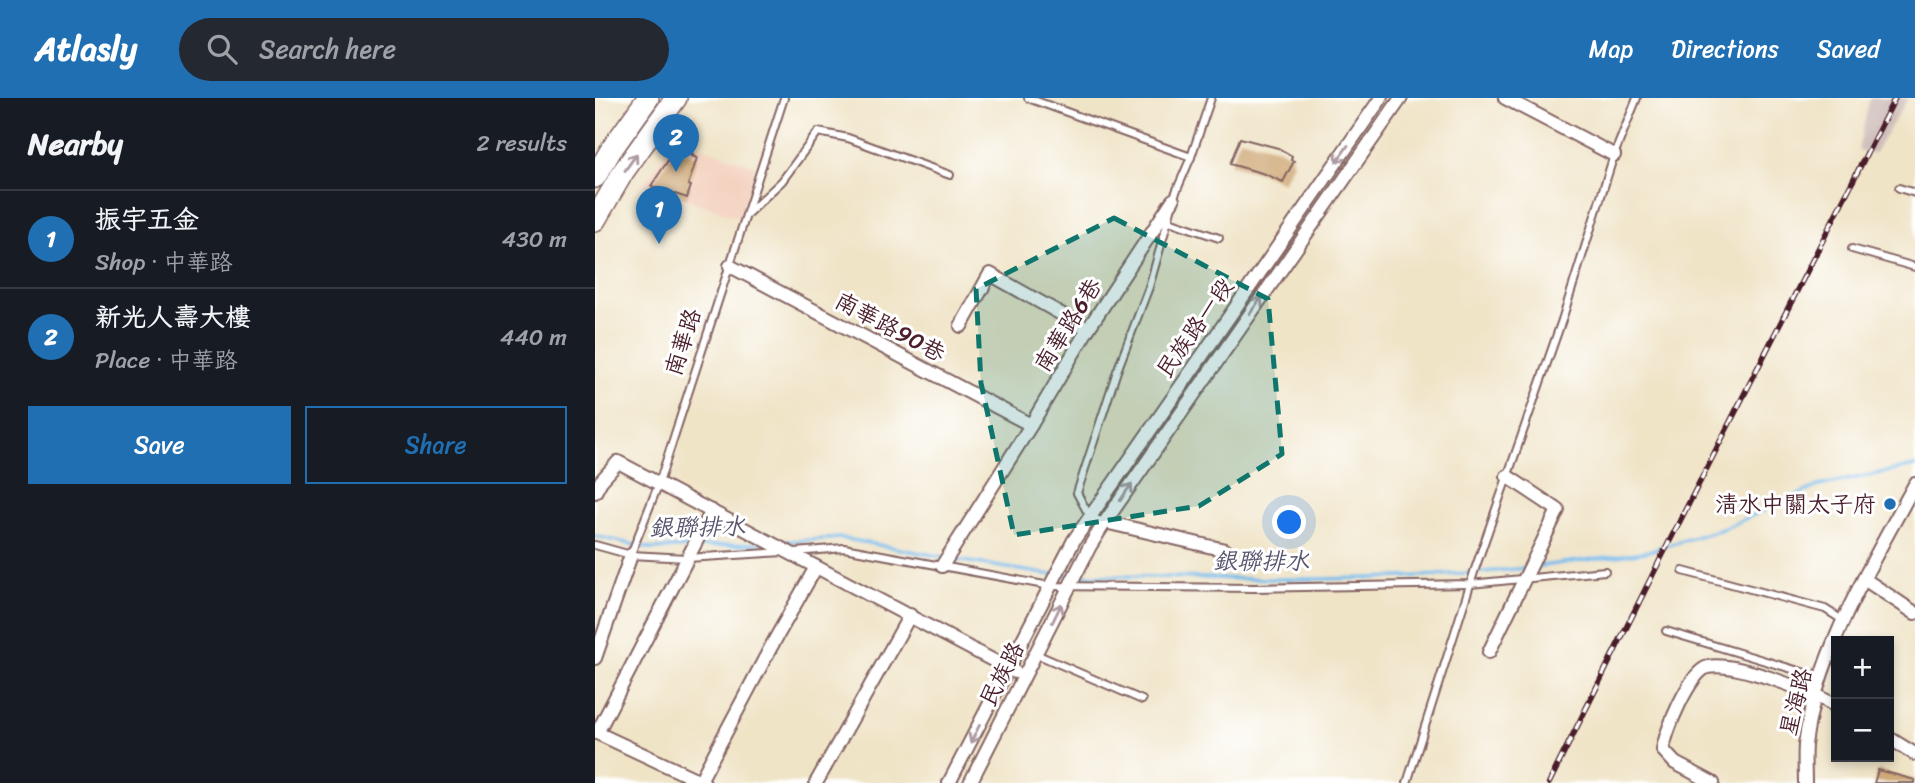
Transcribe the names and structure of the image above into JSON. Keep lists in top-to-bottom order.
{
  "streets": {
    "street": [
      "南華路6巷",
      "南華路90巷",
      "民族路一段",
      "民族路",
      "星海路"
    ],
    "lane": ["南華路"]
  },
  "crossings": [
    ["南華路6巷", "南華路90巷"],
    ["南華路90巷", "南華路"],
    ["民族路一段", "民族路"]
  ],
  "water": ["銀聯排水"],
  "places": ["清水中關太子府"],
  "page": {
    "header": "Atlasly",
    "search": "Search here",
    "nav": ["Map", "Directions", "Saved"],
    "heading": ["Nearby", "2 results"],
    "pins": ["2", "1"],
    "list": [
      {
        "mark": "1",
        "name": "振宇五金",
        "note": "Shop · 中華路",
        "value": "430 m"
      },
      {
        "mark": "2",
        "name": "新光人壽大樓",
        "note": "Place · 中華路",
        "value": "440 m"
      }
    ],
    "buttons": ["Save", "Share"],
    "map_buttons": ["+", "−"]
  }
}
